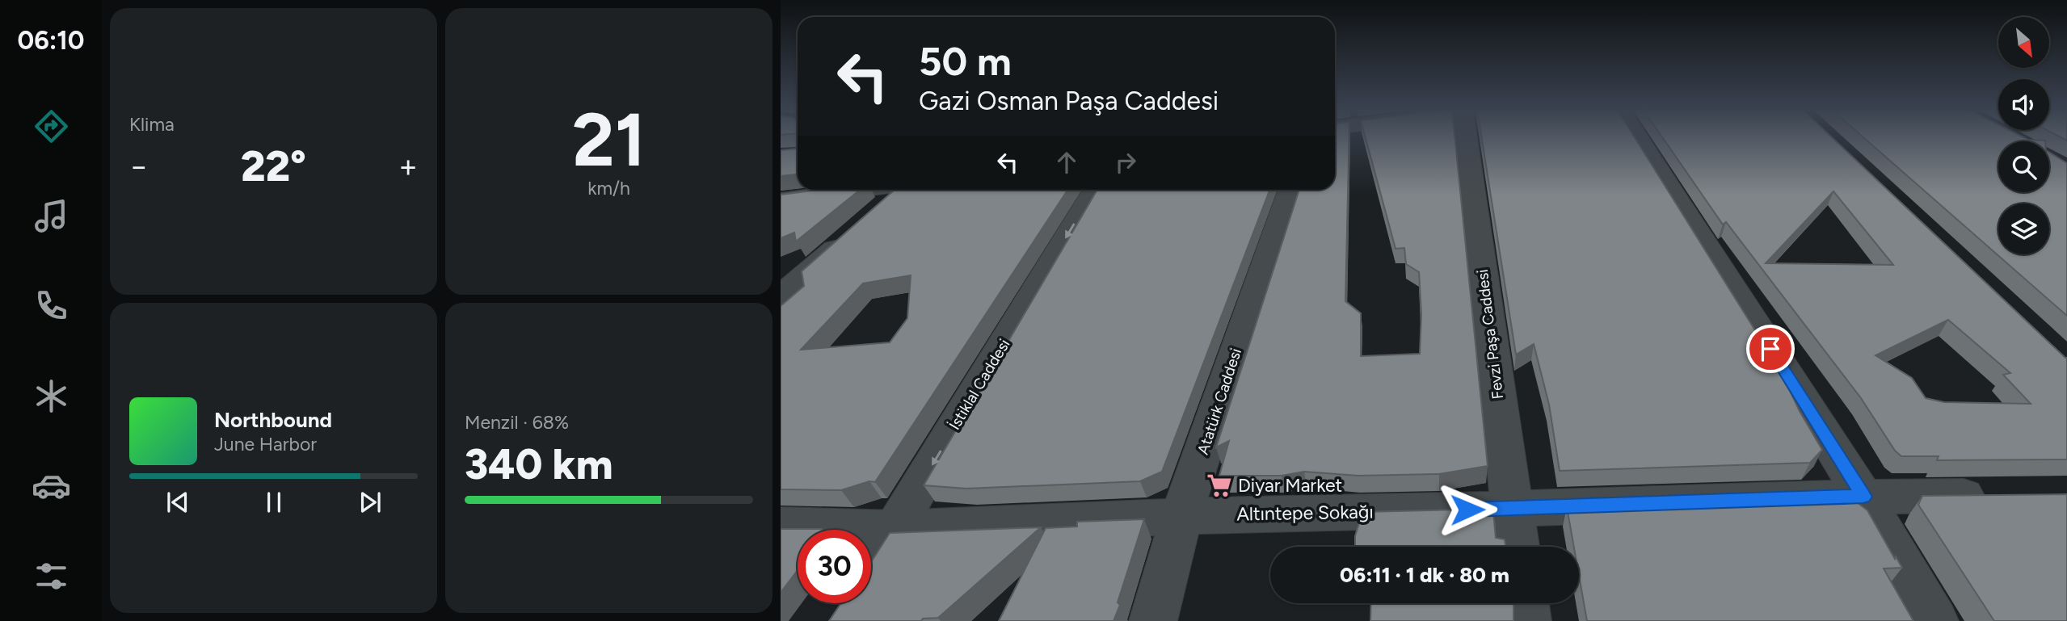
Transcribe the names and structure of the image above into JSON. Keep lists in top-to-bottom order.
{
  "streets": {
    "street": [
      "Fevzi Paşa Caddesi",
      "İstiklal Caddesi",
      "Atatürk Caddesi",
      "Altıntepe Sokağı"
    ]
  },
  "crossings": [
    ["Fevzi Paşa Caddesi", "Altıntepe Sokağı"],
    ["İstiklal Caddesi", "Altıntepe Sokağı"],
    ["Atatürk Caddesi", "Altıntepe Sokağı"]
  ],
  "places": {
    "supermarket": ["Diyar Market"]
  },
  "north": "bottom right",
  "page": {
    "tabs": "06:10",
    "tile": [
      "Klima",
      ["21", "km/h"],
      ["Menzil · 68%", "340 km"]
    ],
    "turn": ["50 m", "Gazi Osman Paşa Caddesi"],
    "heat": ["−", "22°", "+"],
    "song": ["Northbound", "June Harbor"],
    "limit": "30",
    "trip": "06:11 · 1 dk · 80 m"
  }
}
